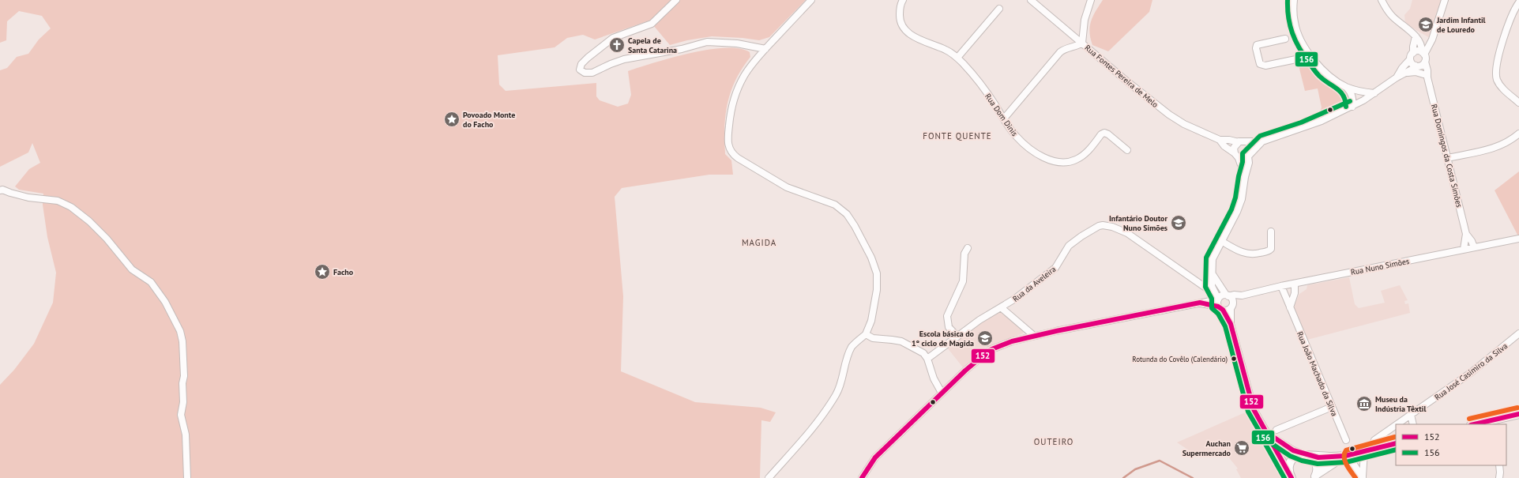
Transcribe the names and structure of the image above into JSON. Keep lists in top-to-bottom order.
{
  "streets": {
    "street": [
      "Rua Fontes Pereira de Melo",
      "Rua Dom Dinis",
      "Rua Domingos da Costa Simões",
      "Rua Nuno Simões",
      "Rua da Aveleira",
      "Rua José Casimiro da Silva",
      "Rua João Machado da Silva"
    ]
  },
  "crossings": [
    ["Rua Fontes Pereira de Melo", "Rua Domingos da Costa Simões"],
    ["Rua Domingos da Costa Simões", "Rua Nuno Simões"],
    ["Rua Nuno Simões", "Rua João Machado da Silva"]
  ],
  "districts": ["FONTE QUENTE", "MAGIDA", "OUTEIRO"],
  "places": {
    "school or university": ["Jardim Infantil de Louredo", "Infantário Doutor Nuno Simões", "Escola básica do 1º ciclo de Magida"],
    "church": ["Capela de Santa Catarina"],
    "place": ["Povoado Monte do Facho", "Facho"],
    "other": ["Rotunda do Covêlo (Calendário)"],
    "museum": ["Museu da Indústria Têxtil"],
    "supermarket": ["Auchan Supermercado"]
  },
  "lines": ["transit line 156", "transit line 152"],
  "legend": ["152", "156"]
}
